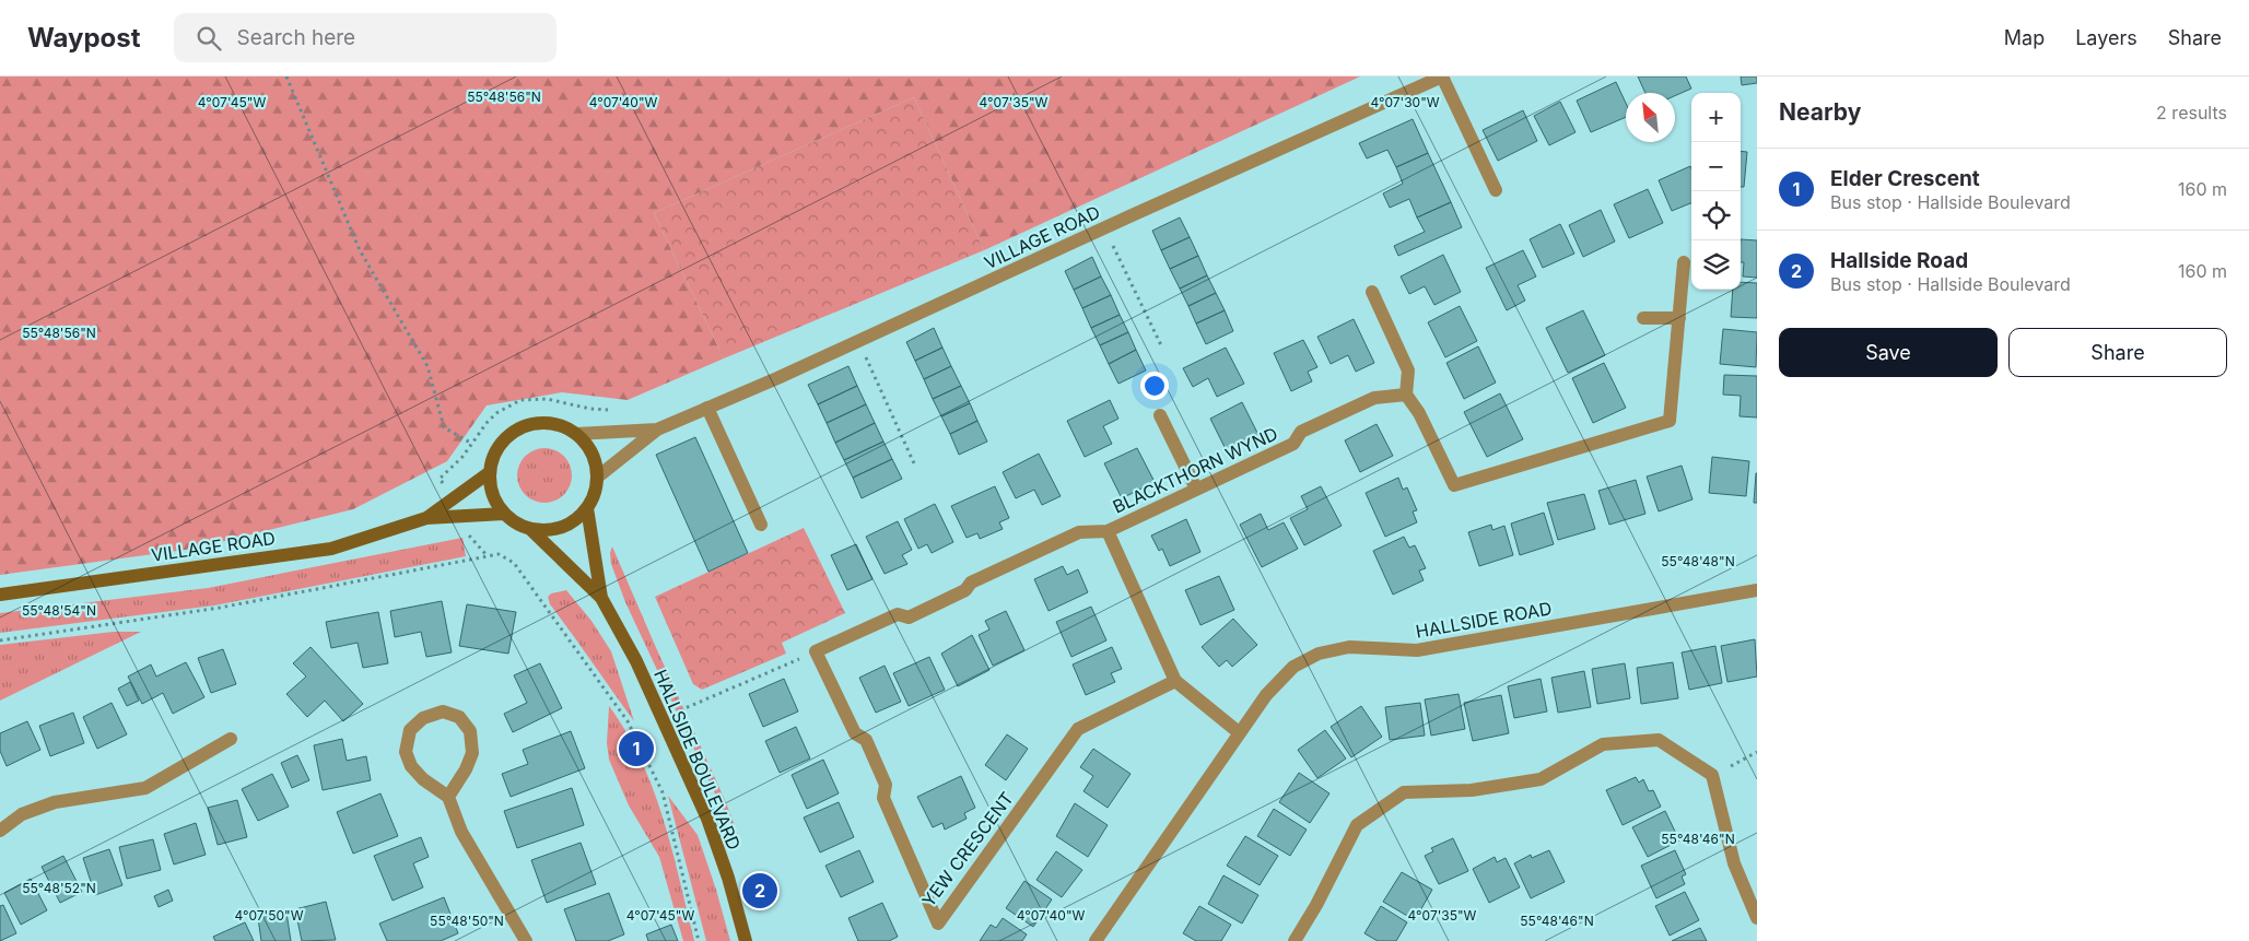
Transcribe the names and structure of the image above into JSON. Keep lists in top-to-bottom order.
{
  "streets": {
    "street": [
      "VILLAGE ROAD",
      "BLACKTHORN WYND",
      "HALLSIDE ROAD",
      "HALLSIDE BOULEVARD",
      "YEW CRESCENT"
    ]
  },
  "crossings": [
    ["VILLAGE ROAD", "HALLSIDE BOULEVARD"],
    ["BLACKTHORN WYND", "HALLSIDE ROAD"],
    ["BLACKTHORN WYND", "YEW CRESCENT"]
  ],
  "north": "top left",
  "page": {
    "header": "Waypost",
    "search": "Search here",
    "nav": ["Map", "Layers", "Share"],
    "heading": ["Nearby", "2 results"],
    "map_buttons": ["+", "−"],
    "list": [
      {
        "mark": "1",
        "name": "Elder Crescent",
        "note": "Bus stop · Hallside Boulevard",
        "value": "160 m"
      },
      {
        "mark": "2",
        "name": "Hallside Road",
        "note": "Bus stop · Hallside Boulevard",
        "value": "160 m"
      }
    ],
    "buttons": ["Save", "Share"],
    "pins": ["1", "2"]
  },
  "coordinates": [
    "55°48'56\"N",
    "4°07'45\"W",
    "4°07'40\"W",
    "4°07'35\"W",
    "4°07'30\"W",
    "55°48'48\"N",
    "55°48'54\"N",
    "55°48'46\"N",
    "55°48'52\"N",
    "4°07'50\"W",
    "55°48'50\"N"
  ]
}
